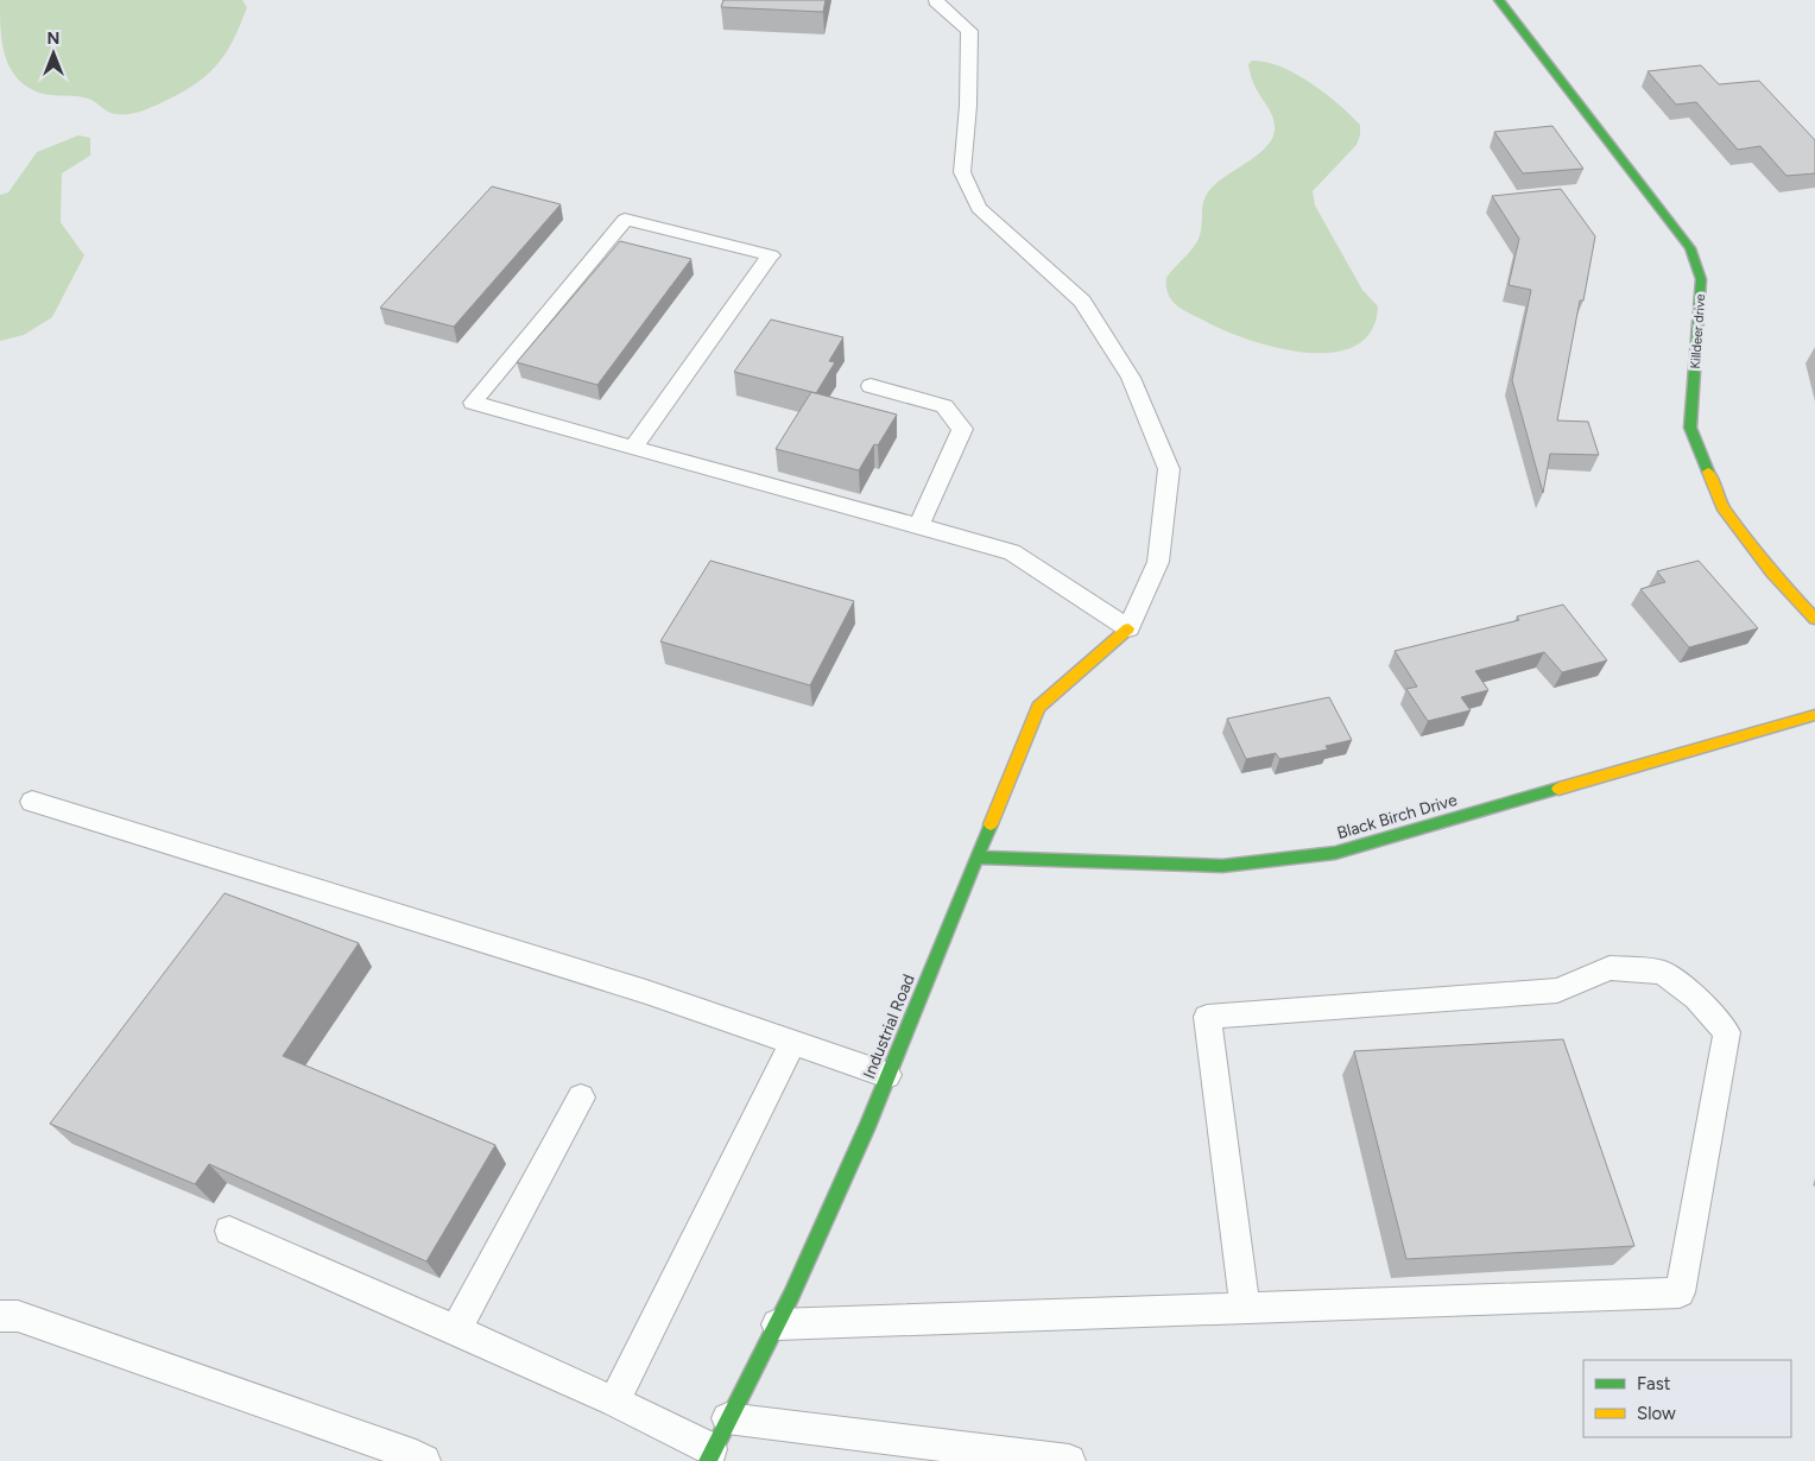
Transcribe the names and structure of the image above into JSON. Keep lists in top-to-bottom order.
{
  "streets": {
    "street": ["Killdeer drive", "Black Birch Drive", "Industrial Road"]
  },
  "crossings": [
    ["Black Birch Drive", "Industrial Road"]
  ],
  "legend": ["Fast", "Slow"],
  "north": "top"
}
